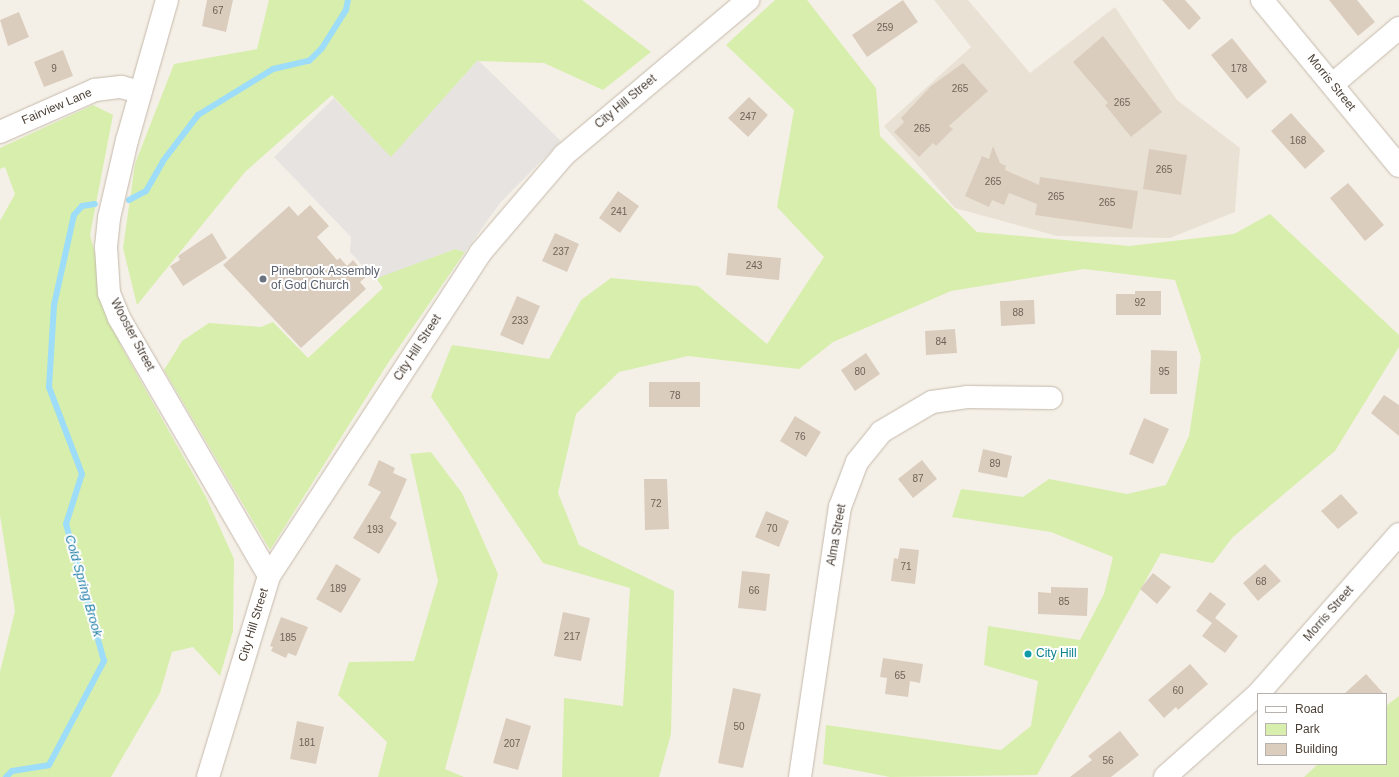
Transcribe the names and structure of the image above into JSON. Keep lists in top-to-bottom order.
{
  "streets": {
    "street": [
      "Morris Street",
      "City Hill Street",
      "Fairview Lane",
      "Wooster Street",
      "Alma Street"
    ]
  },
  "crossings": [
    ["City Hill Street", "Wooster Street"],
    ["Fairview Lane", "Wooster Street"]
  ],
  "water": ["Cold Spring Brook"],
  "places": ["Pinebrook Assembly of God Church", "City Hill"],
  "house_numbers": [
    "67",
    "259",
    "9",
    "178",
    "265",
    "265",
    "247",
    "265",
    "168",
    "265",
    "265",
    "265",
    "265",
    "241",
    "237",
    "243",
    "92",
    "88",
    "233",
    "84",
    "80",
    "95",
    "78",
    "76",
    "89",
    "87",
    "72",
    "70",
    "193",
    "71",
    "68",
    "189",
    "66",
    "85",
    "217",
    "185",
    "65",
    "60",
    "50",
    "181",
    "207",
    "56"
  ],
  "legend": ["Road", "Park", "Building"]
}
